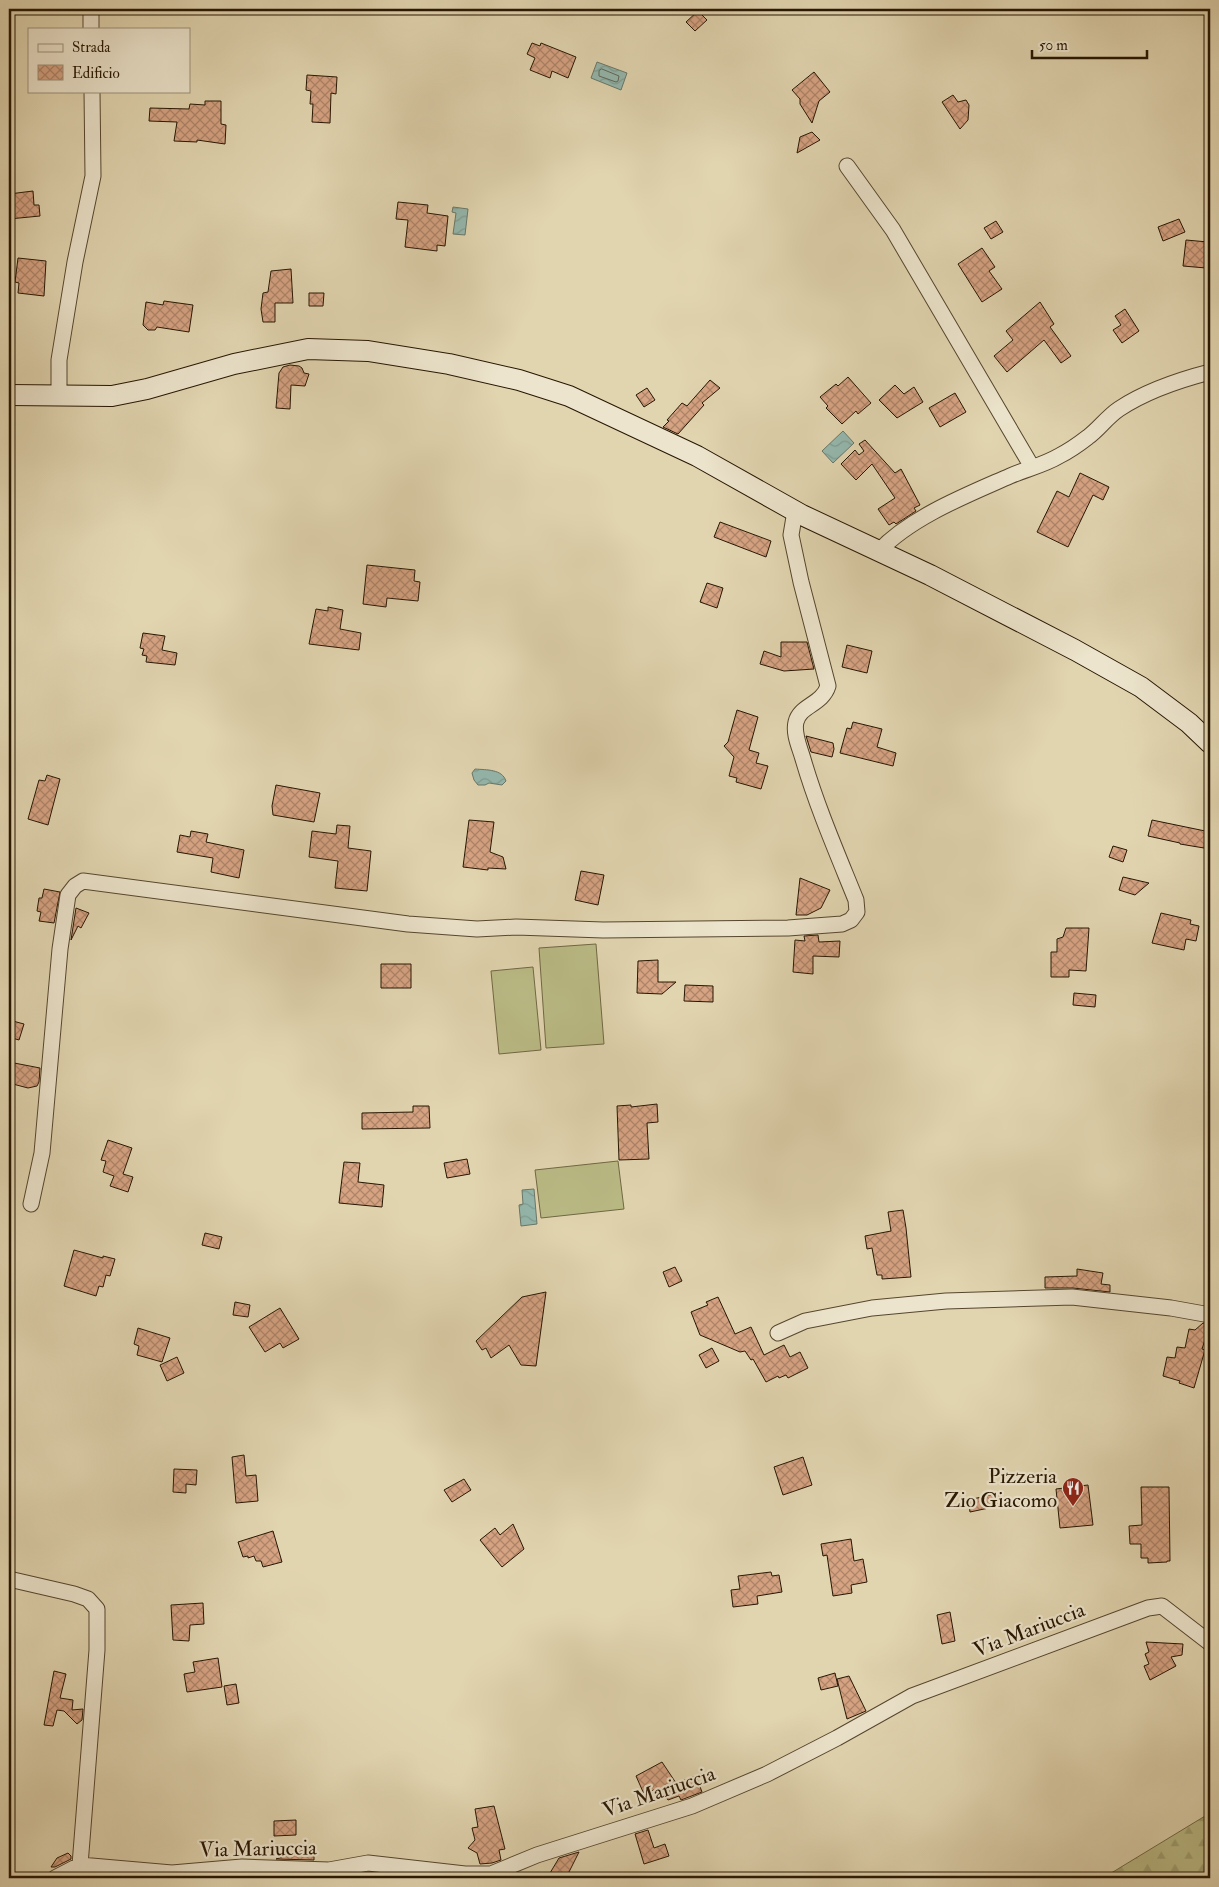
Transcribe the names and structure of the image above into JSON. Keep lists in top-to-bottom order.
{
  "streets": {
    "street": ["Via Mariuccia"]
  },
  "places": {
    "restaurant": ["Pizzeria Zio Giacomo"]
  },
  "legend": ["Strada", "Edificio"],
  "scale_bar": "50 m"
}
